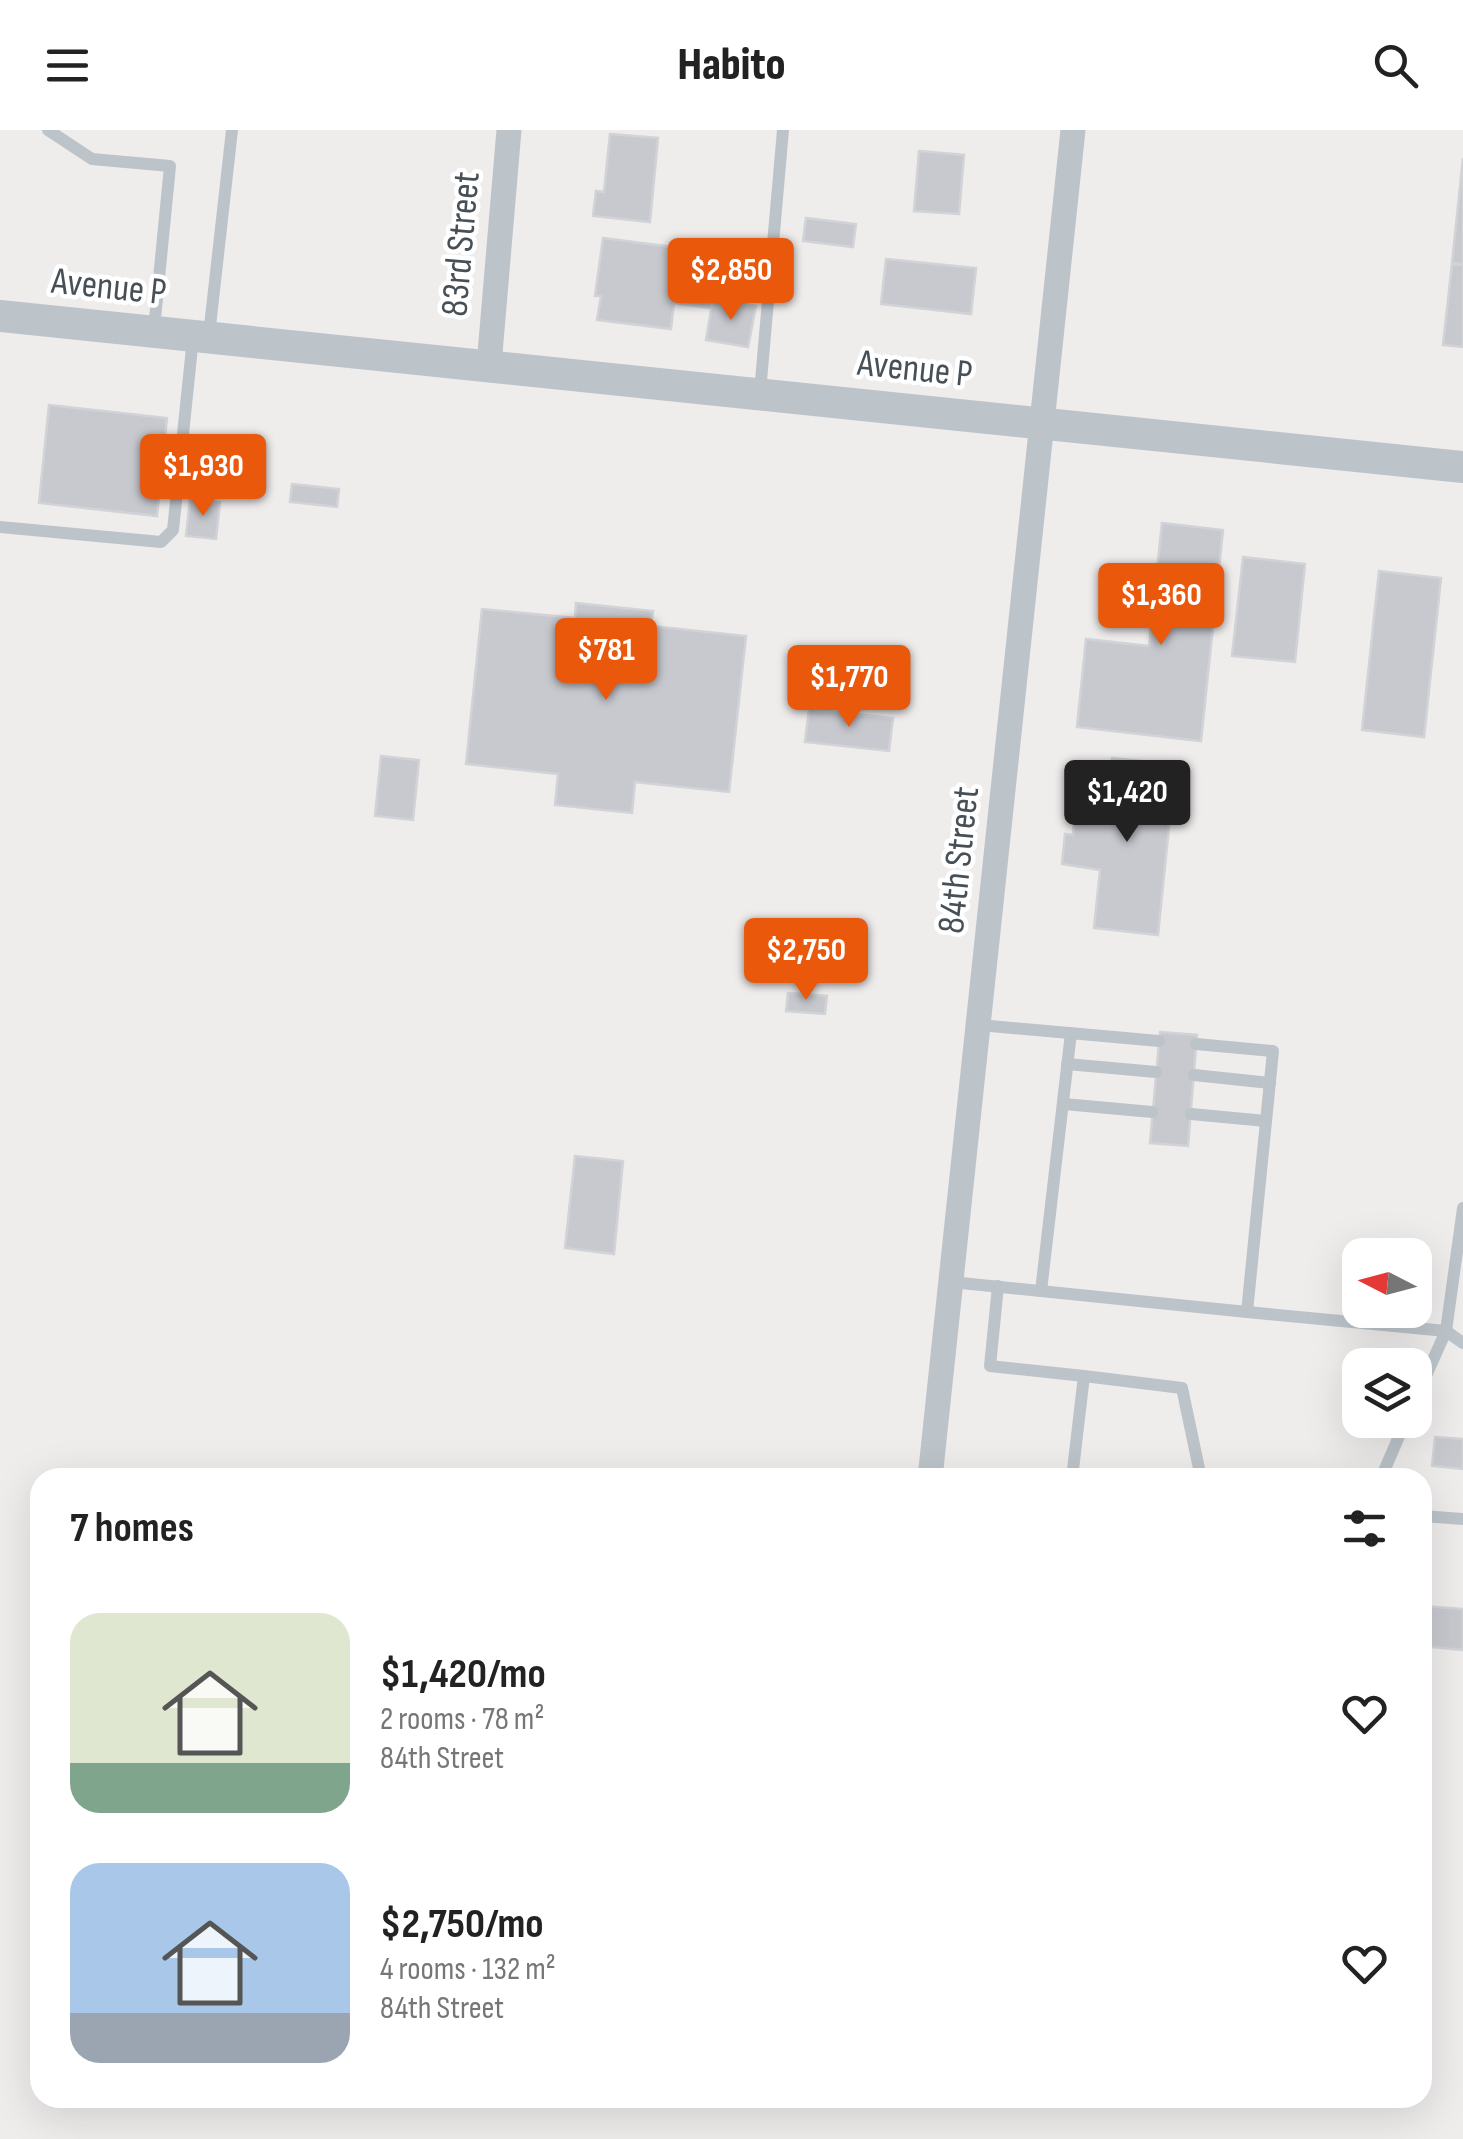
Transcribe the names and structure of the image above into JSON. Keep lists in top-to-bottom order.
{
  "streets": {
    "street": ["83rd Street", "Avenue P", "84th Street"]
  },
  "crossings": [
    ["83rd Street", "Avenue P"],
    ["Avenue P", "84th Street"]
  ],
  "north": "left",
  "page": {
    "header": "Habito",
    "price": [
      "$2,850",
      "$1,930",
      "$1,360",
      "$781",
      "$1,770",
      "$1,420",
      "$2,750"
    ],
    "heading": "7 homes",
    "list": [
      {
        "name": "$1,420/mo",
        "note": "2 rooms · 78 m² · 84th Street"
      },
      {
        "name": "$2,750/mo",
        "note": "4 rooms · 132 m² · 84th Street"
      }
    ]
  }
}
